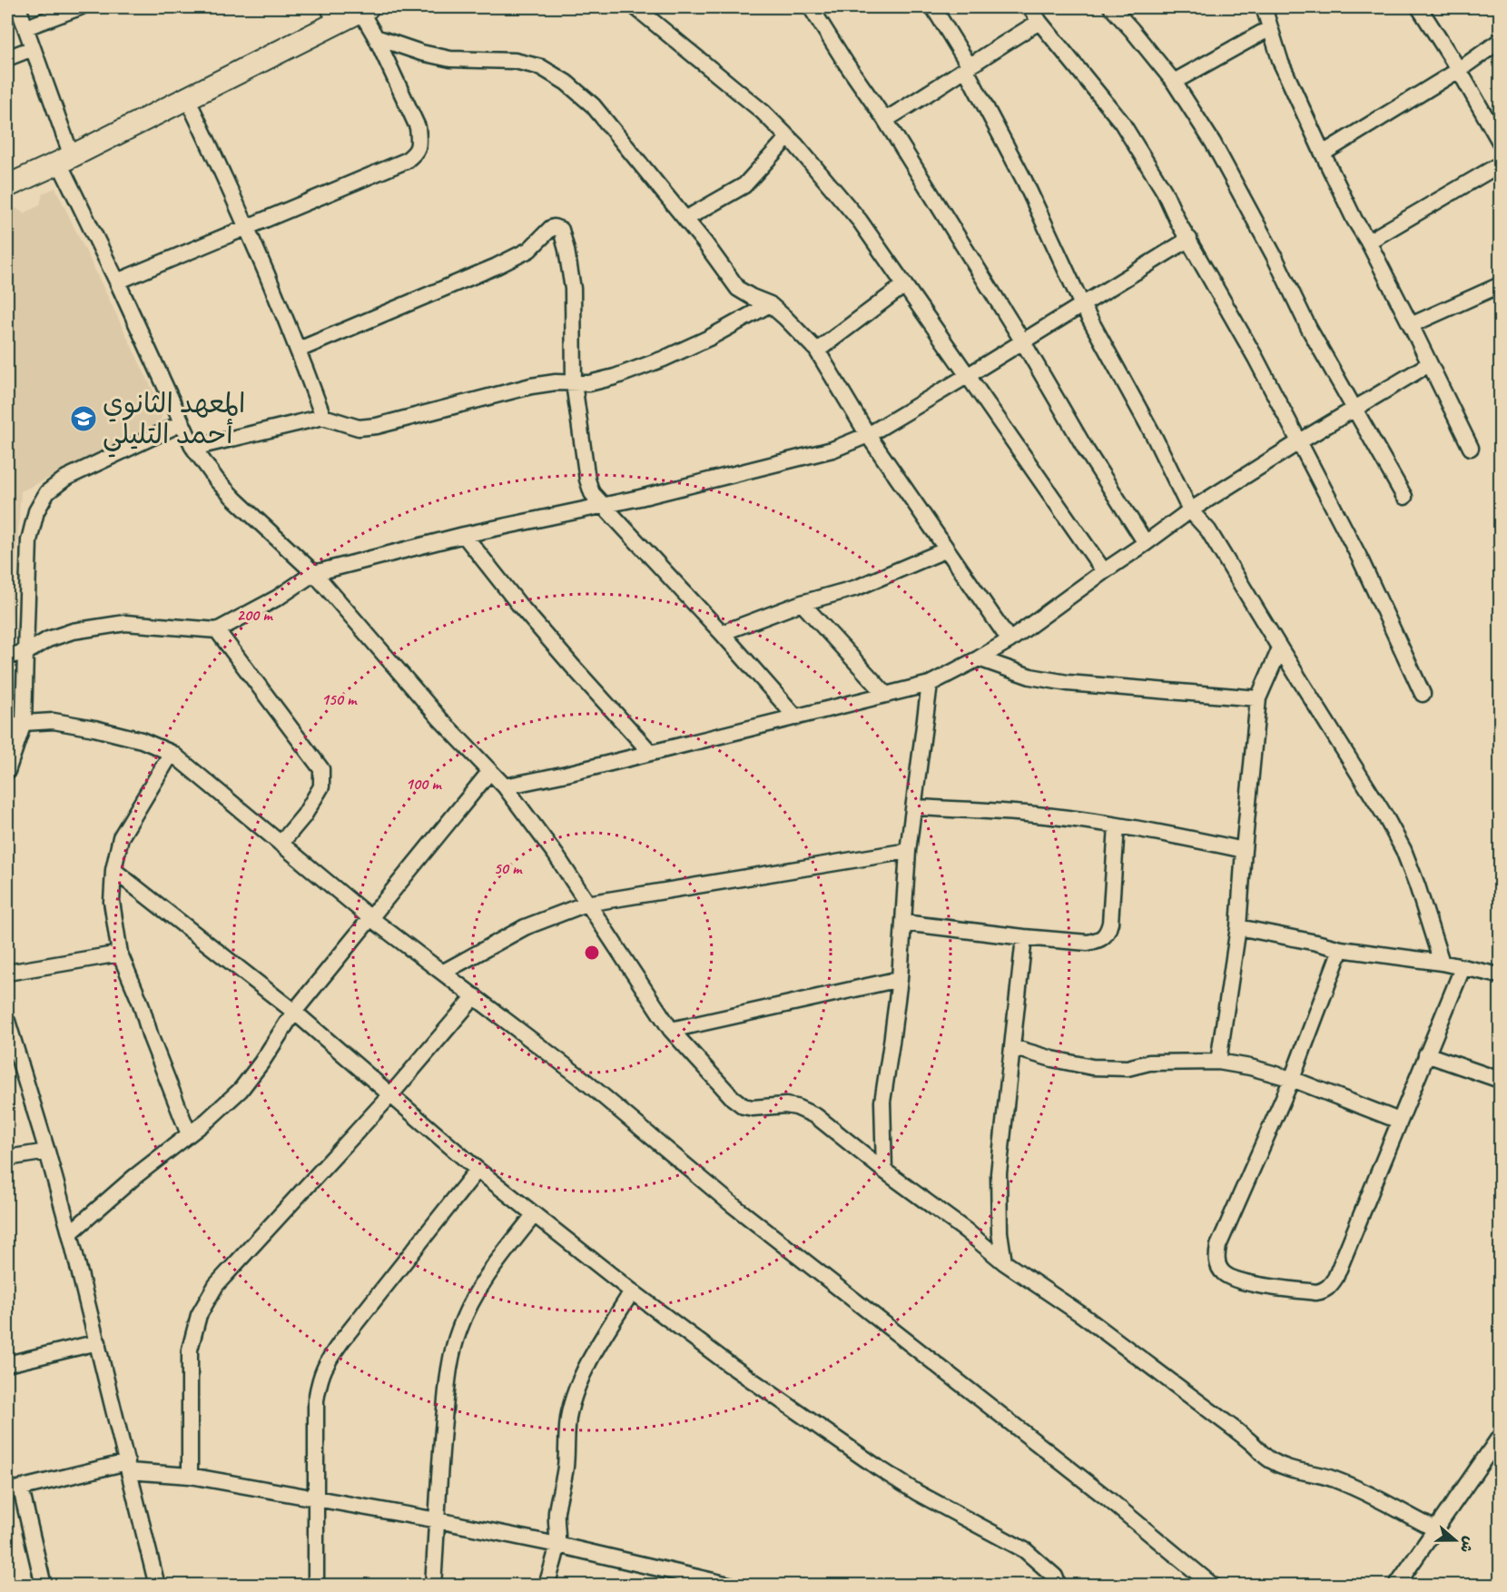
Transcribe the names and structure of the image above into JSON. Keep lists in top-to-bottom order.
{
  "places": {
    "school or university": ["المعهد الثانوي أحمد التليلي"]
  },
  "north": "right",
  "rings": [
    "200 m",
    "150 m",
    "100 m",
    "50 m"
  ]
}
